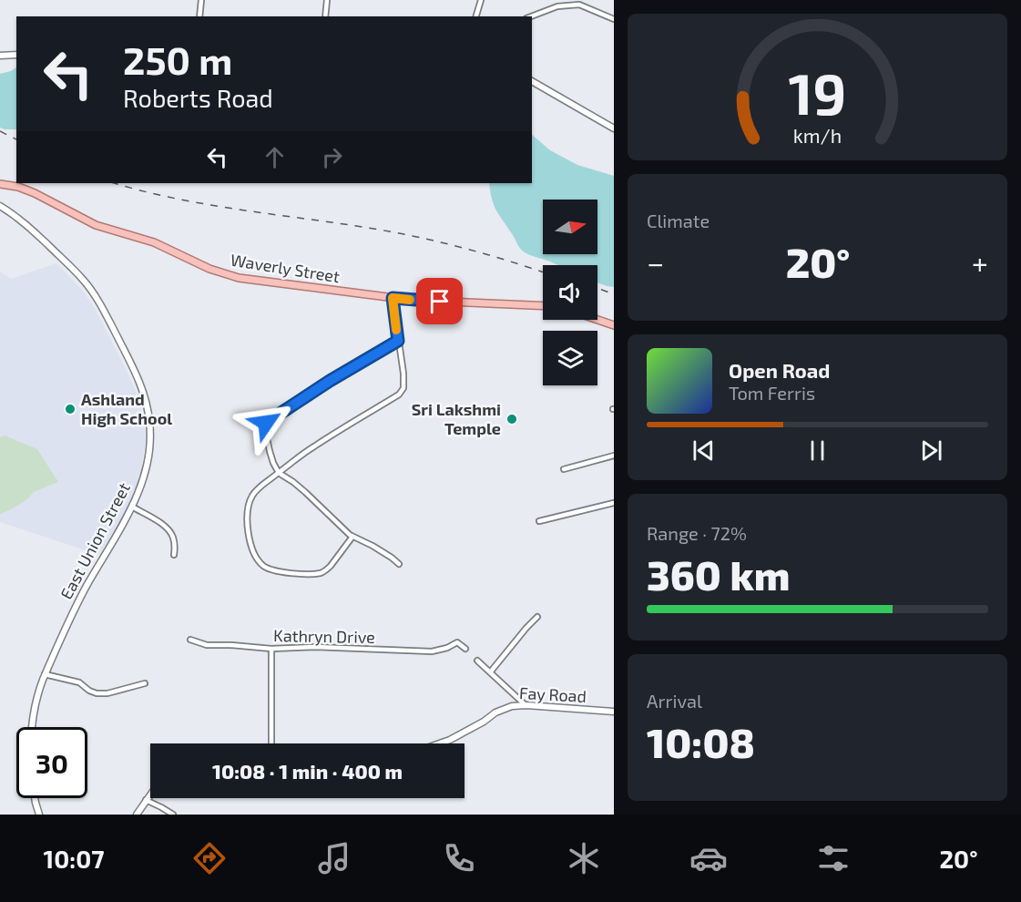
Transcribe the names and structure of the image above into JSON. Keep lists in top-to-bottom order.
{
  "streets": {
    "main road": ["Waverly Street"],
    "street": ["East Union Street", "Kathryn Drive", "Fay Road"]
  },
  "places": ["Ashland High School", "Sri Lakshmi Temple"],
  "north": "right",
  "page": {
    "turn": ["250 m", "Roberts Road"],
    "tile": [
      "Climate",
      ["Range · 72%", "360 km"],
      ["Arrival", "10:08"]
    ],
    "heat": ["−", "20°", "+"],
    "song": ["Open Road", "Tom Ferris"],
    "limit": "30",
    "trip": "10:08 · 1 min · 400 m",
    "tabs": ["10:07", "20°"],
    "gauge": ["19", "km/h"]
  }
}
